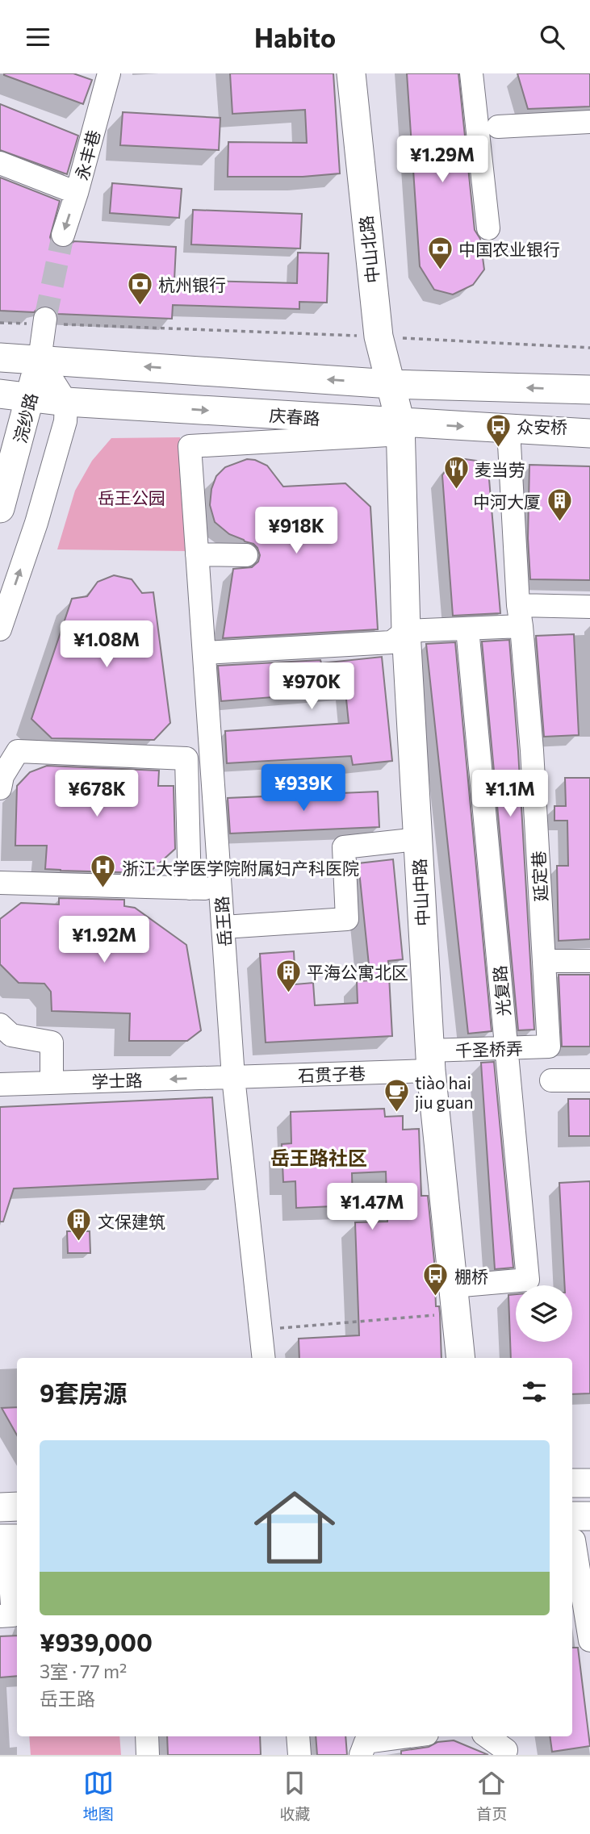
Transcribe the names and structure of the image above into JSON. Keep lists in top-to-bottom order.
{
  "streets": {
    "main road": [
      "中山北路",
      "庆春路",
      "浣纱路",
      "中山中路"
    ],
    "street": [
      "永丰巷",
      "延定巷",
      "岳王路",
      "光复路",
      "千圣桥弄",
      "石贯子巷",
      "学士路"
    ]
  },
  "crossings": [
    ["中山北路", "庆春路"],
    ["中山北路", "中山中路"],
    ["中山北路", "岳王路"],
    ["庆春路", "浣纱路"],
    ["庆春路", "延定巷"],
    ["庆春路", "中山中路"],
    ["庆春路", "岳王路"],
    ["延定巷", "千圣桥弄"],
    ["中山中路", "岳王路"],
    ["中山中路", "光复路"],
    ["中山中路", "千圣桥弄"],
    ["中山中路", "石贯子巷"],
    ["岳王路", "石贯子巷"],
    ["岳王路", "学士路"],
    ["光复路", "千圣桥弄"],
    ["千圣桥弄", "石贯子巷"],
    ["石贯子巷", "学士路"]
  ],
  "districts": ["岳王路社区"],
  "parks": ["岳王公园"],
  "places": {
    "bank": ["中国农业银行", "杭州银行"],
    "bus stop": ["众安桥", "棚桥"],
    "restaurant": ["麦当劳"],
    "building": ["中河大厦", "平海公寓北区", "文保建筑"],
    "hospital": ["浙江大学医学院附属妇产科医院"],
    "cafe": ["tiào hai jiu guan"]
  },
  "page": {
    "header": "Habito",
    "price": [
      "¥1.29M",
      "¥918K",
      "¥1.08M",
      "¥970K",
      "¥939K",
      "¥678K",
      "¥1.1M",
      "¥1.92M",
      "¥1.47M"
    ],
    "heading": "9套房源",
    "list": [
      {
        "name": "¥939,000",
        "note": "3室 · 77 m² · 岳王路"
      }
    ],
    "tabs": ["地图", "收藏", "首页"]
  }
}
